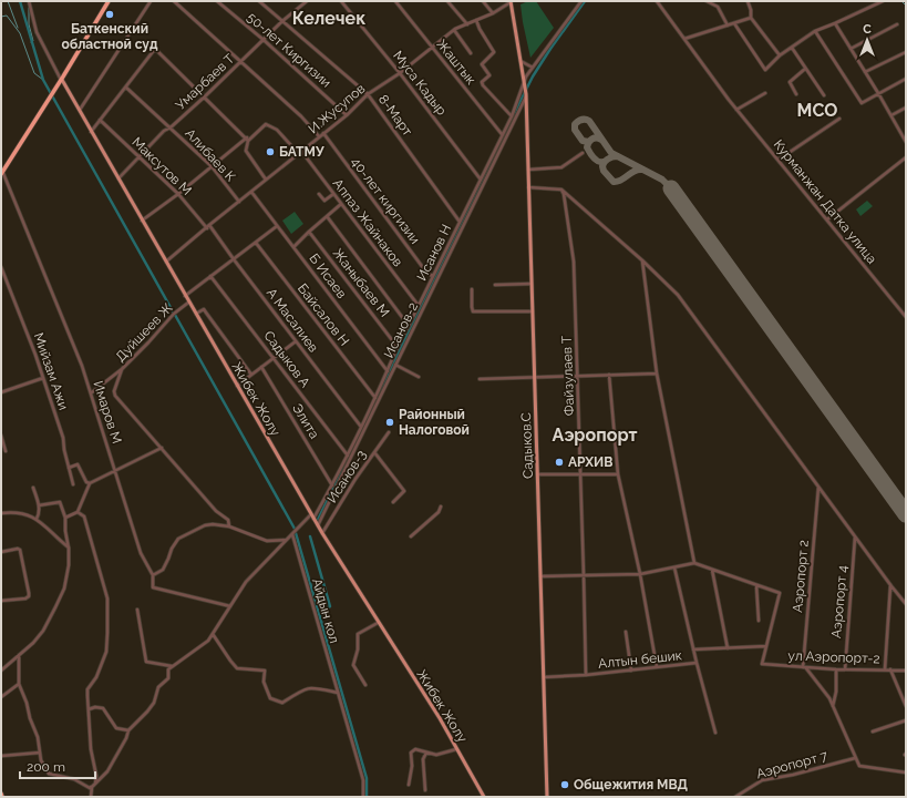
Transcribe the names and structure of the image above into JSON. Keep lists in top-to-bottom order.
{
  "streets": {
    "main road": ["Жибек Жолу", "Садыков.С"],
    "street": [
      "50-лет Киргизии",
      "Жаштык",
      "Умарбаев Т",
      "Муса Кадыр",
      "И.Жусупов",
      "8-Март",
      "Алибаев К",
      "Максутов М",
      "40-лет киргизии",
      "Курманжан Датка улица",
      "Аппаз Жайнаков",
      "Исанов Н",
      "Б Исаев",
      "Жаныбаев М",
      "Байсалов Н",
      "А Масалиев",
      "Исанов-2",
      "Дуйшеев Ж",
      "Садыков А",
      "Мийзам Ажи",
      "Файзулаев Т",
      "Имаров М",
      "Элита",
      "Исанов-3",
      "Аэропорт 2",
      "Аэропорт 4",
      "Айдын кол",
      "ул Аэропорт-2",
      "Алтын бешик",
      "Аэропорт 7"
    ]
  },
  "crossings": [
    ["50-лет Киргизии", "Умарбаев Т"],
    ["50-лет Киргизии", "И.Жусупов"],
    ["Жаштык", "И.Жусупов"],
    ["Жаштык", "Исанов Н"],
    ["Умарбаев Т", "8-Март"],
    ["Умарбаев Т", "Алибаев К"],
    ["Умарбаев Т", "Максутов М"],
    ["Умарбаев Т", "Жибек Жолу"],
    ["Муса Кадыр", "И.Жусупов"],
    ["Муса Кадыр", "Исанов Н"],
    ["И.Жусупов", "8-Март"],
    ["И.Жусупов", "Алибаев К"],
    ["И.Жусупов", "Максутов М"],
    ["И.Жусупов", "40-лет киргизии"],
    ["И.Жусупов", "Аппаз Жайнаков"],
    ["И.Жусупов", "Б Исаев"],
    ["И.Жусупов", "А Масалиев"],
    ["И.Жусупов", "Жибек Жолу"],
    ["8-Март", "Исанов Н"],
    ["Максутов М", "А Масалиев"],
    ["40-лет киргизии", "Исанов Н"],
    ["Аппаз Жайнаков", "Исанов Н"],
    ["Исанов Н", "Б Исаев"],
    ["Исанов Н", "Жаныбаев М"],
    ["Исанов Н", "Байсалов Н"],
    ["Исанов Н", "А Масалиев"],
    ["Исанов Н", "Садыков А"],
    ["Исанов Н", "Жибек Жолу"],
    ["Исанов Н", "Имаров М"],
    ["Исанов Н", "Элита"],
    ["Исанов Н", "Садыков.С"],
    ["Исанов Н", "Айдын кол"],
    ["Исанов-2", "Жибек Жолу"],
    ["Исанов-2", "Садыков.С"],
    ["Дуйшеев Ж", "Жибек Жолу"],
    ["Дуйшеев Ж", "Имаров М"],
    ["Файзулаев Т", "Алтын бешик"],
    ["Жибек Жолу", "Исанов-3"],
    ["Садыков.С", "Алтын бешик"],
    ["Аэропорт 2", "ул Аэропорт-2"],
    ["Аэропорт 4", "ул Аэропорт-2"]
  ],
  "districts": ["Келечек", "МСО", "Аэропорт"],
  "places": [
    "Баткенский областной суд",
    "БАТМУ",
    "Районный Налоговой",
    "АРХИВ",
    "Общежития МВД"
  ],
  "scale_bar": "200 m",
  "north": "top"
}
